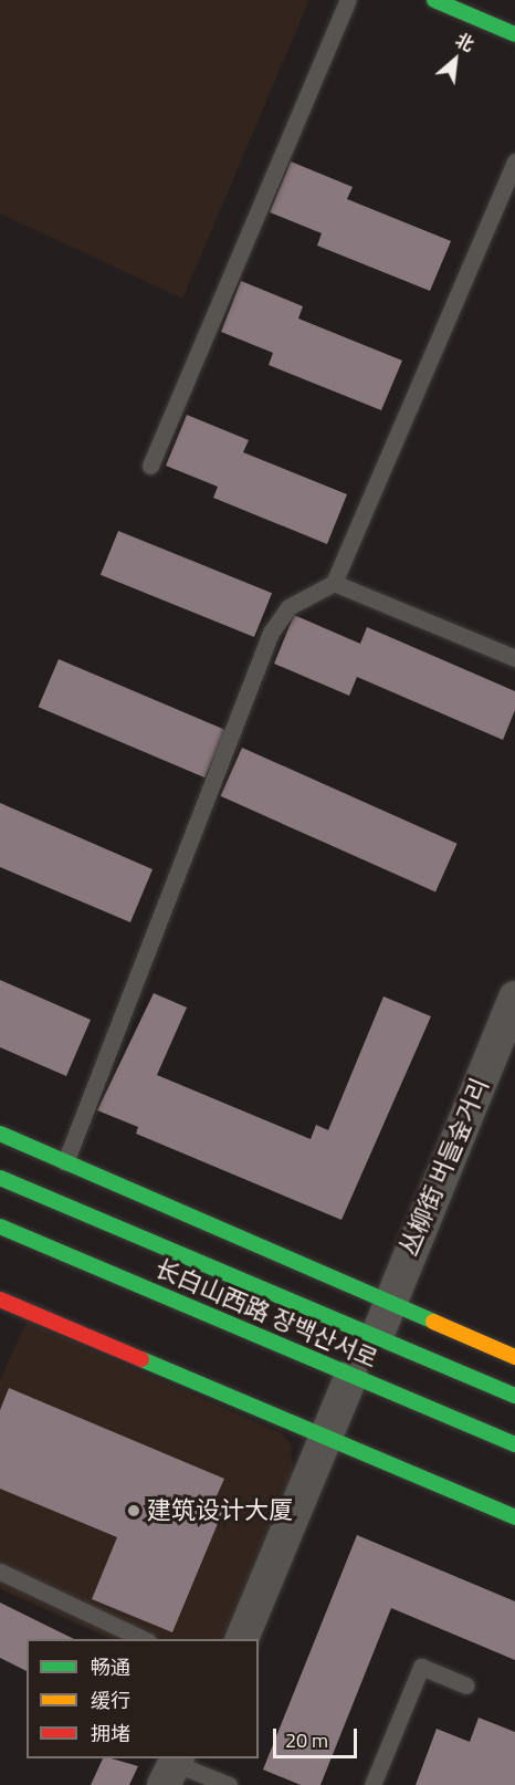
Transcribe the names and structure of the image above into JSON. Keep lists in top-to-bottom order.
{
  "streets": {
    "street": ["丛柳街 버들숲거리", "长白山西路 장백산서로"]
  },
  "crossings": [
    ["丛柳街 버들숲거리", "长白山西路 장백산서로"]
  ],
  "places": ["建筑设计大厦"],
  "legend": ["畅通", "缓行", "拥堵"],
  "scale_bar": "20 m",
  "north": "top right"
}
